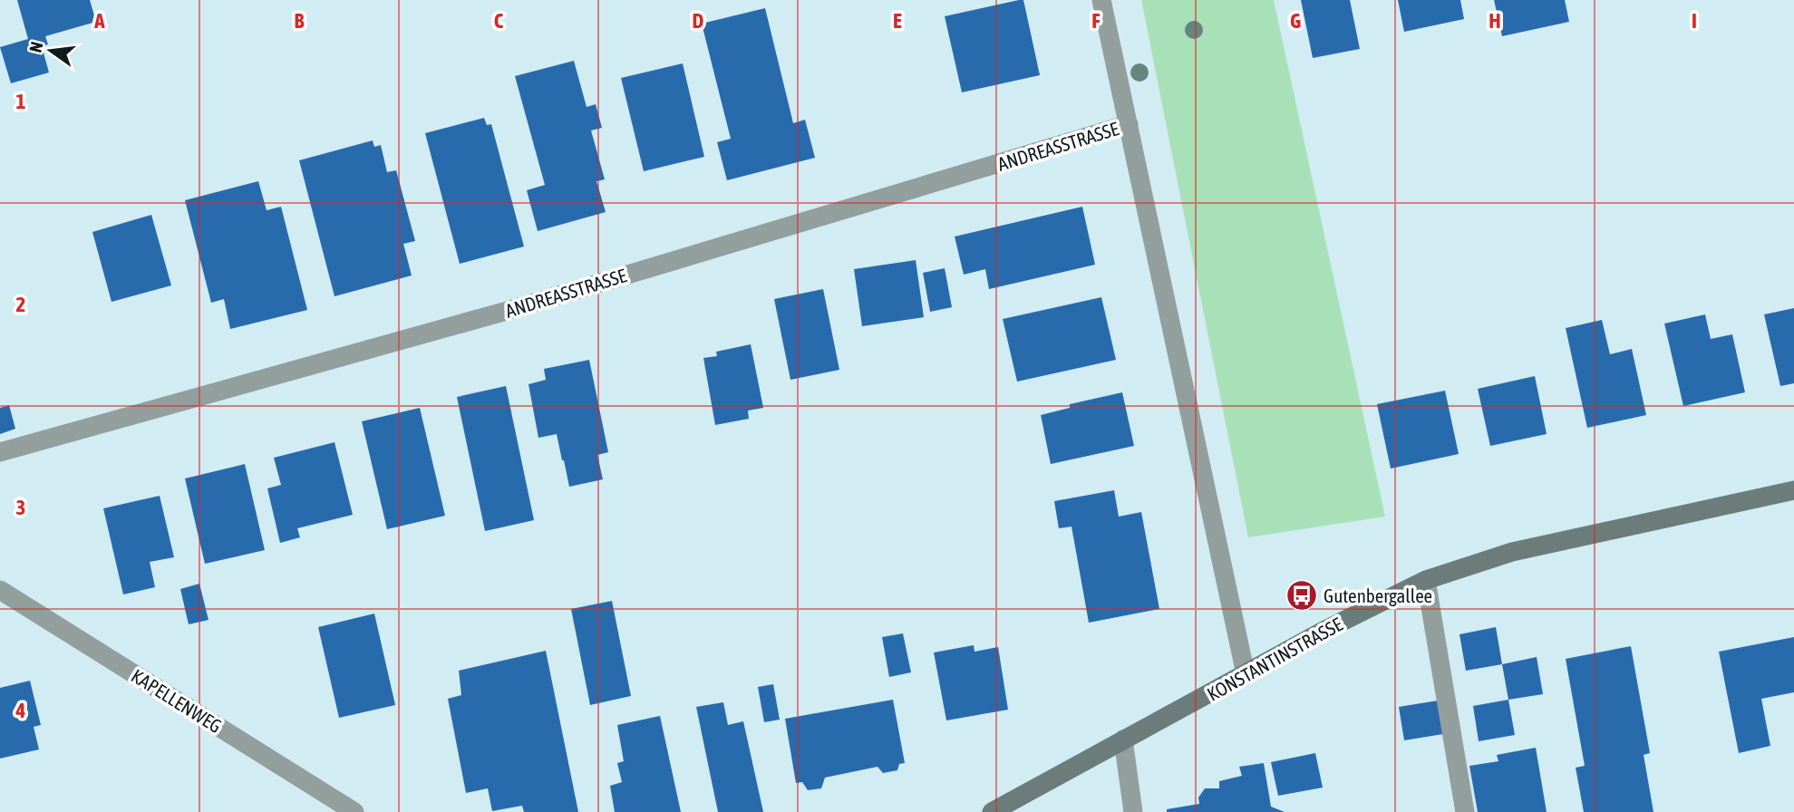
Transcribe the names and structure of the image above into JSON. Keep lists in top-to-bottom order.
{
  "streets": {
    "main road": ["KONSTANTINSTRASSE"],
    "street": ["ANDREASSTRASSE", "KAPELLENWEG"]
  },
  "places": {
    "bus stop": ["Gutenbergallee"]
  },
  "north": "left",
  "grid": {
    "columns": [
      "A",
      "B",
      "C",
      "D",
      "E",
      "F",
      "G",
      "H",
      "I"
    ],
    "rows": [
      "1",
      "2",
      "3",
      "4"
    ]
  }
}
